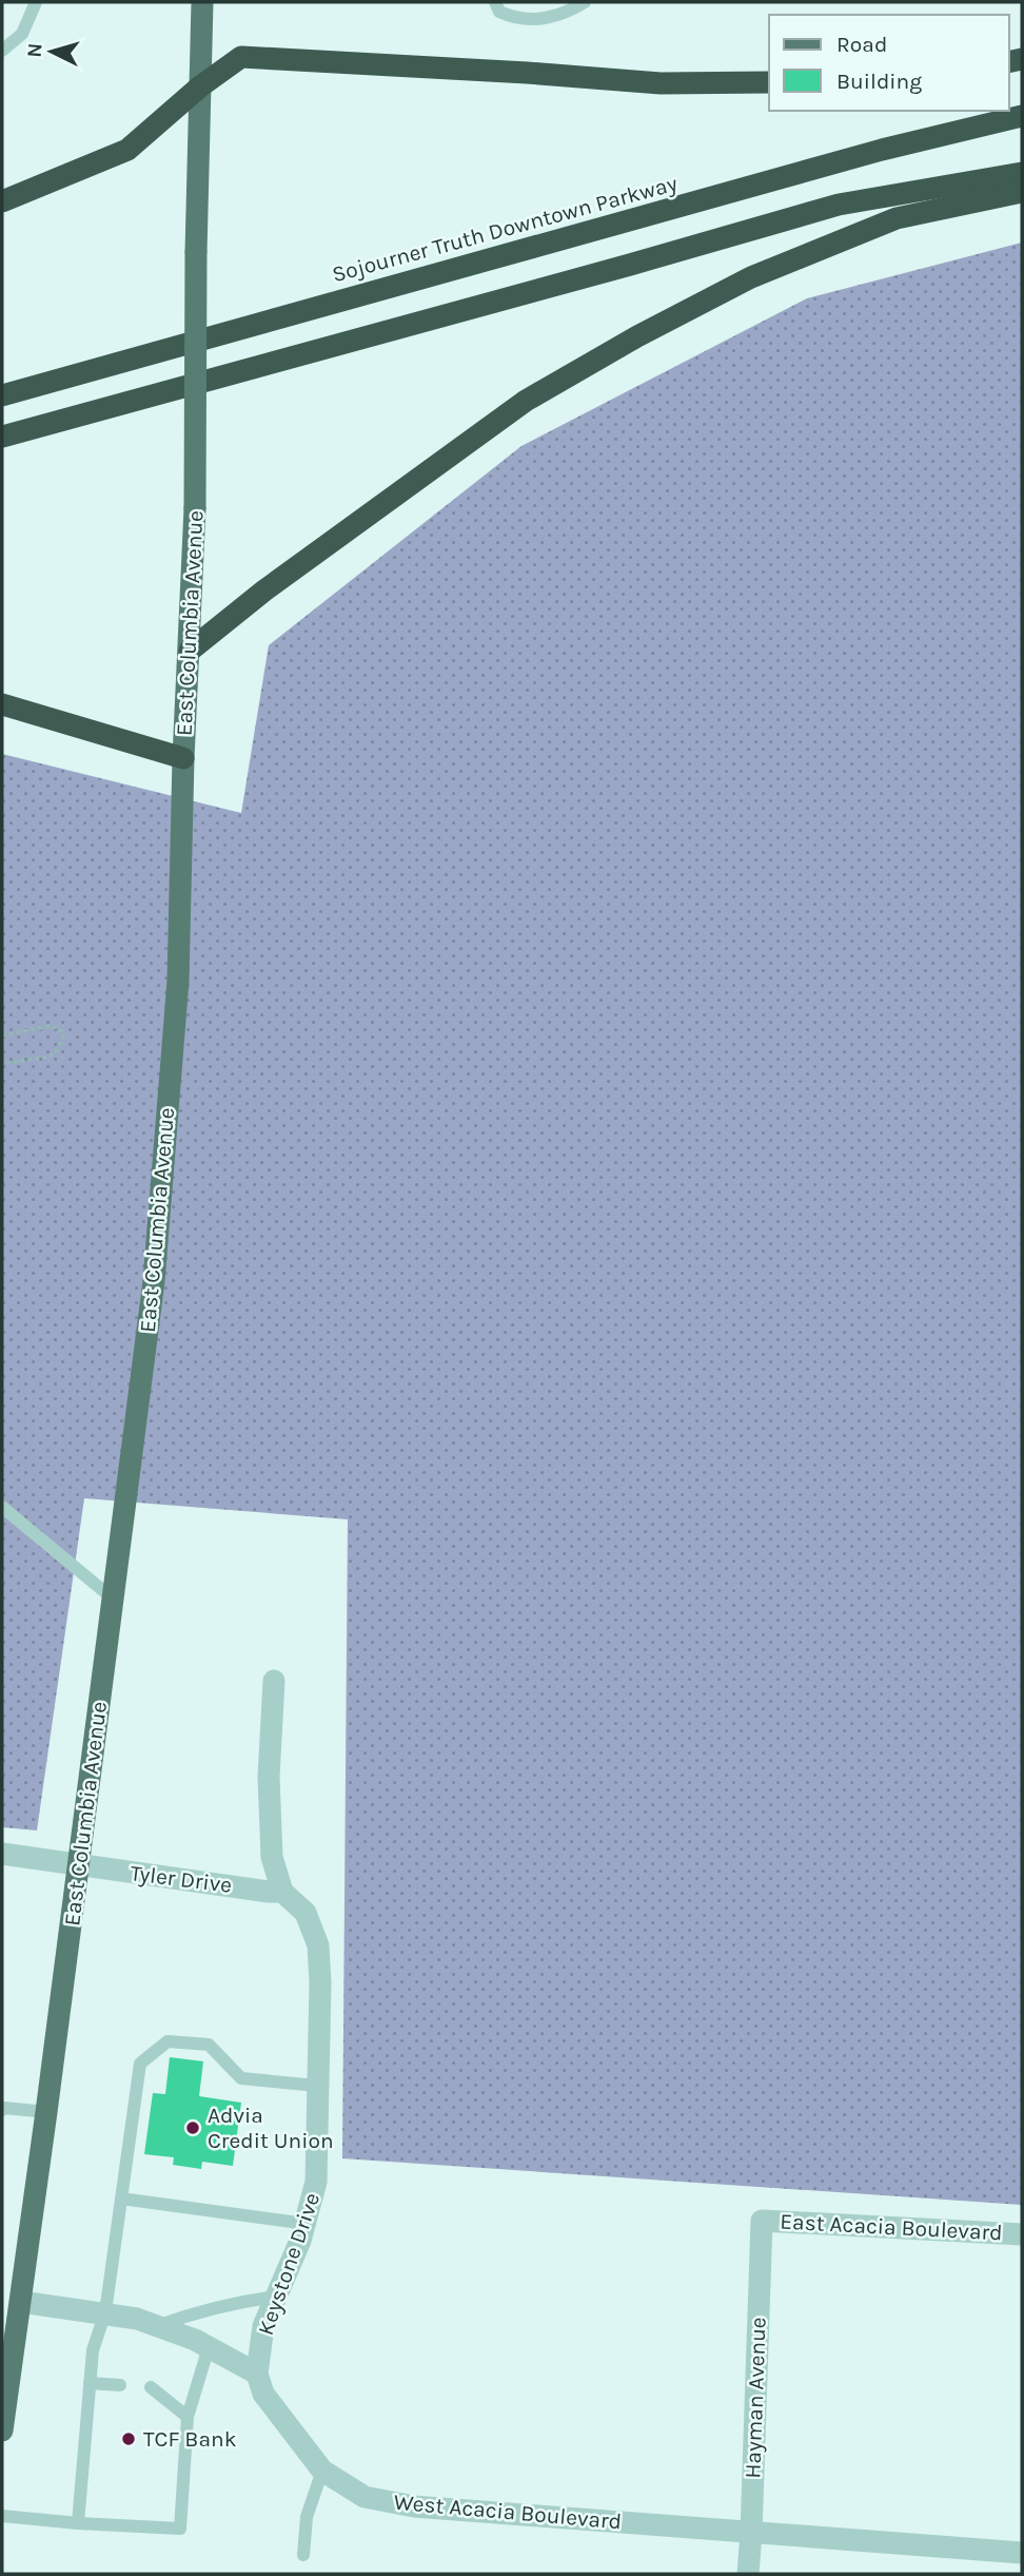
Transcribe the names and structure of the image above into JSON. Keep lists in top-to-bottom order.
{
  "streets": {
    "highway": ["Sojourner Truth Downtown Parkway"],
    "main road": ["East Columbia Avenue"],
    "street": [
      "Tyler Drive",
      "East Acacia Boulevard",
      "Keystone Drive",
      "Hayman Avenue",
      "West Acacia Boulevard"
    ]
  },
  "crossings": [
    ["East Columbia Avenue", "Tyler Drive"],
    ["Tyler Drive", "Keystone Drive"],
    ["East Acacia Boulevard", "Hayman Avenue"],
    ["Keystone Drive", "West Acacia Boulevard"],
    ["Hayman Avenue", "West Acacia Boulevard"]
  ],
  "places": ["Advia Credit Union", "TCF Bank"],
  "legend": ["Road", "Building"],
  "north": "left"
}
